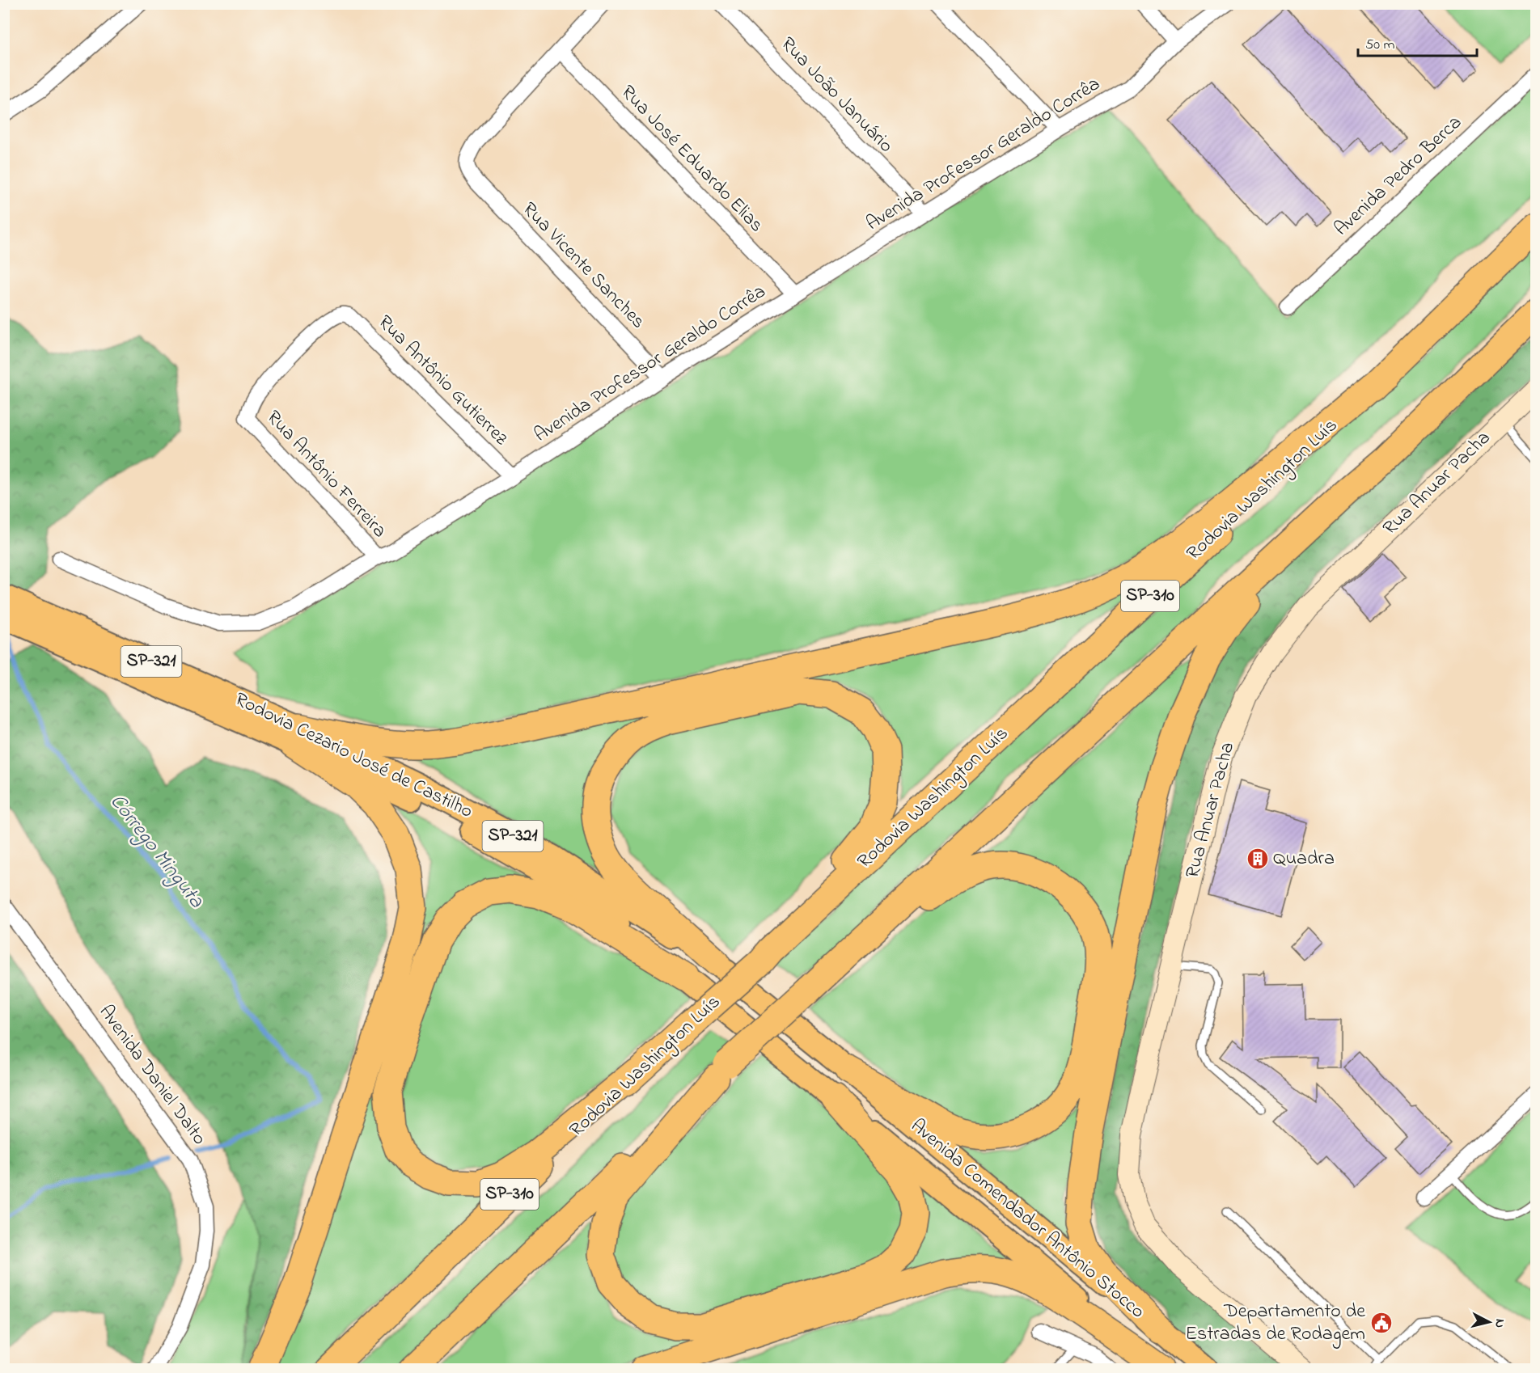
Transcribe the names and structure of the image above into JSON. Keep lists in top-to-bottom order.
{
  "streets": {
    "highway": ["Rodovia Washington Luís", "SP-310"],
    "main road": ["SP-321", "Rodovia Cezario José de Castilho", "Avenida Comendador Antônio Stocco"],
    "street": [
      "Rua João Januário",
      "Avenida Professor Geraldo Corrêa",
      "Rua José Eduardo Elias",
      "Avenida Pedro Berca",
      "Rua Vicente Sanches",
      "Rua Antônio Gutierrez",
      "Rua Antônio Ferreira",
      "Rua Anuar Pacha",
      "Avenida Daniel Dalto"
    ]
  },
  "crossings": [
    ["Rua João Januário", "Avenida Professor Geraldo Corrêa"],
    ["Avenida Professor Geraldo Corrêa", "Rua José Eduardo Elias"],
    ["Avenida Professor Geraldo Corrêa", "Rua Vicente Sanches"],
    ["Avenida Professor Geraldo Corrêa", "Rua Antônio Gutierrez"],
    ["Avenida Professor Geraldo Corrêa", "Rua Antônio Ferreira"],
    ["Rua José Eduardo Elias", "Rua Vicente Sanches"],
    ["Rua Antônio Gutierrez", "Rua Antônio Ferreira"],
    ["Rodovia Cezario José de Castilho", "Avenida Comendador Antônio Stocco"]
  ],
  "water": ["Córrego Minguta"],
  "places": {
    "building": ["Quadra"],
    "public building": ["Departamento de Estradas de Rodagem"]
  },
  "scale_bar": "50 m",
  "north": "right"
}
